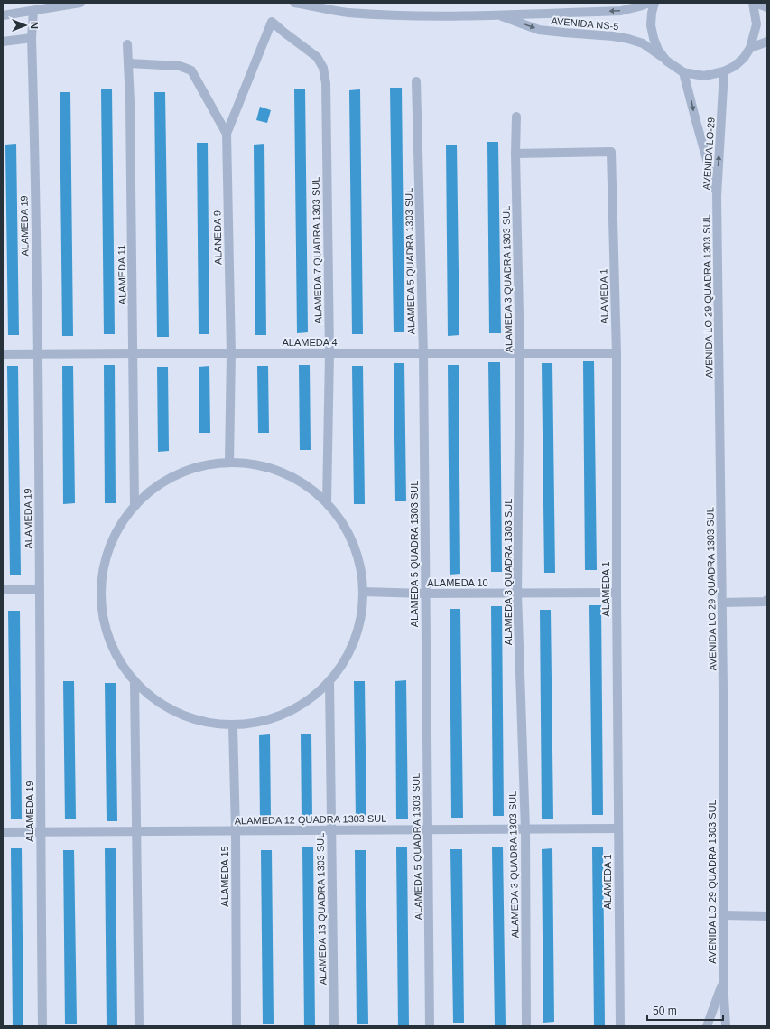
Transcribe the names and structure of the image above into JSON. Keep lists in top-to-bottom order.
{
  "streets": {
    "street": [
      "AVENIDA NS-5",
      "AVENIDA LO-29",
      "ALAMEDA 19",
      "ALANEDA 9",
      "ALAMEDA 7 QUADRA 1303 SUL",
      "ALAMEDA 5 QUADRA 1303 SUL",
      "ALAMEDA 11",
      "ALAMEDA 3 QUADRA 1303 SUL",
      "ALAMEDA 1",
      "AVENIDA LO 29 QUADRA 1303 SUL",
      "ALAMEDA 4",
      "ALAMEDA 10",
      "ALAMEDA 12 QUADRA 1303 SUL",
      "ALAMEDA 15",
      "ALAMEDA 13 QUADRA 1303 SUL"
    ]
  },
  "crossings": [
    ["AVENIDA NS-5", "AVENIDA LO-29"],
    ["AVENIDA LO-29", "AVENIDA LO 29 QUADRA 1303 SUL"],
    ["ALAMEDA 19", "ALAMEDA 4"],
    ["ALAMEDA 19", "ALAMEDA 12 QUADRA 1303 SUL"],
    ["ALANEDA 9", "ALAMEDA 7 QUADRA 1303 SUL"],
    ["ALANEDA 9", "ALAMEDA 4"],
    ["ALAMEDA 7 QUADRA 1303 SUL", "ALAMEDA 4"],
    ["ALAMEDA 5 QUADRA 1303 SUL", "ALAMEDA 4"],
    ["ALAMEDA 5 QUADRA 1303 SUL", "ALAMEDA 10"],
    ["ALAMEDA 5 QUADRA 1303 SUL", "ALAMEDA 12 QUADRA 1303 SUL"],
    ["ALAMEDA 11", "ALAMEDA 4"],
    ["ALAMEDA 3 QUADRA 1303 SUL", "ALAMEDA 1"],
    ["ALAMEDA 3 QUADRA 1303 SUL", "ALAMEDA 4"],
    ["ALAMEDA 3 QUADRA 1303 SUL", "ALAMEDA 10"],
    ["ALAMEDA 3 QUADRA 1303 SUL", "ALAMEDA 12 QUADRA 1303 SUL"],
    ["ALAMEDA 1", "ALAMEDA 4"],
    ["ALAMEDA 1", "ALAMEDA 10"],
    ["ALAMEDA 1", "ALAMEDA 12 QUADRA 1303 SUL"],
    ["ALAMEDA 12 QUADRA 1303 SUL", "ALAMEDA 15"],
    ["ALAMEDA 12 QUADRA 1303 SUL", "ALAMEDA 13 QUADRA 1303 SUL"]
  ],
  "scale_bar": "50 m",
  "north": "right"
}
